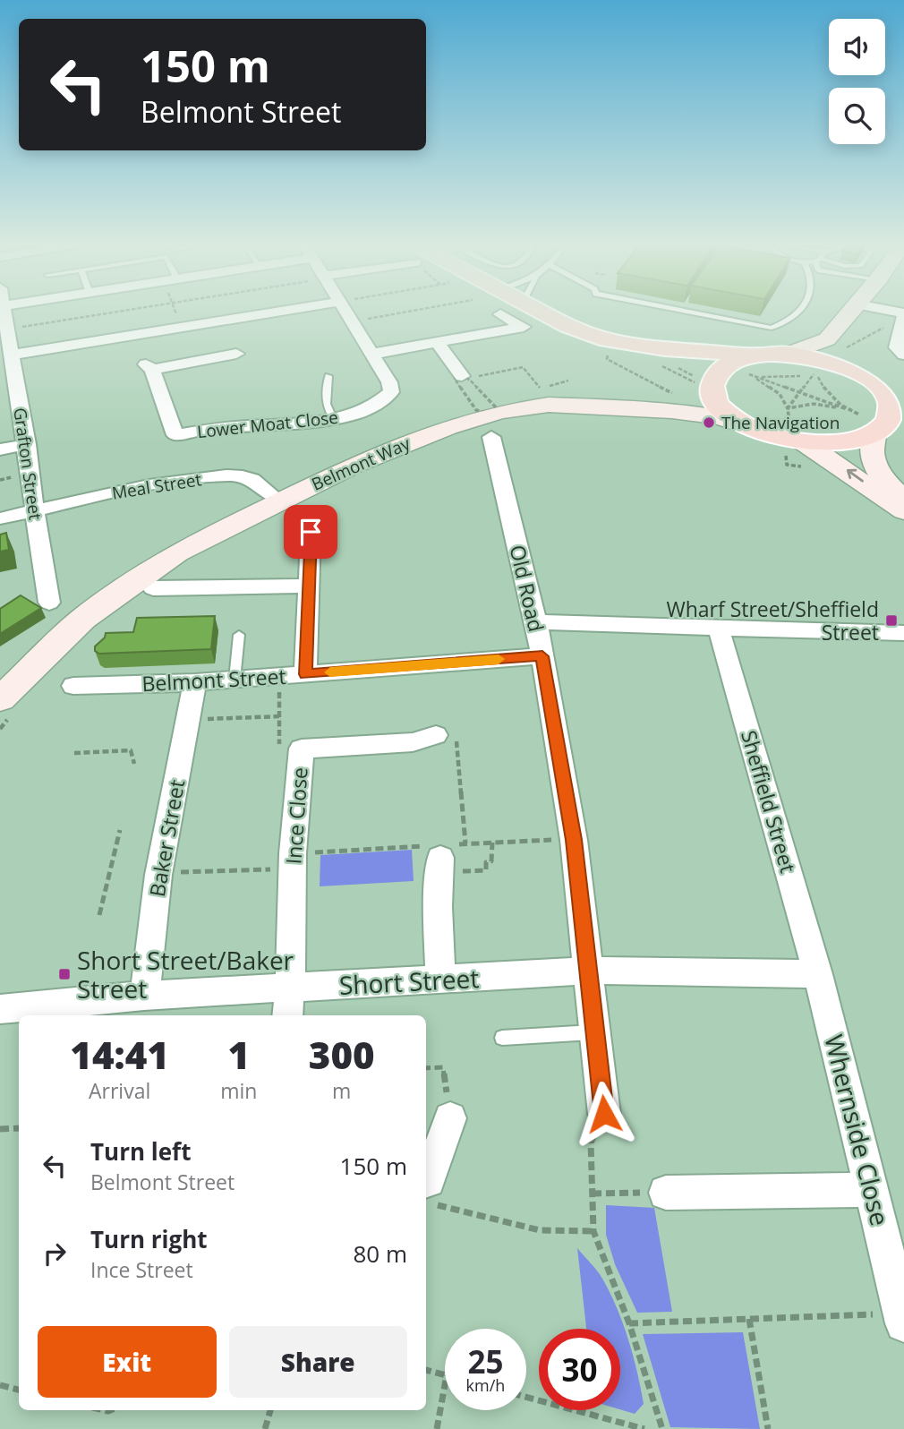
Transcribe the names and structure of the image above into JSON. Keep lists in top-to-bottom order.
{
  "streets": {
    "street": [
      "Lower Moat Close",
      "Grafton Street",
      "Belmont Way",
      "Meal Street",
      "Old Road",
      "Belmont Street",
      "Sheffield Street",
      "Ince Close",
      "Baker Street",
      "Short Street",
      "Whernside Close"
    ]
  },
  "crossings": [
    ["Grafton Street", "Meal Street"],
    ["Belmont Way", "Old Road"],
    ["Old Road", "Belmont Street"],
    ["Old Road", "Short Street"],
    ["Belmont Street", "Baker Street"],
    ["Sheffield Street", "Short Street"],
    ["Sheffield Street", "Whernside Close"],
    ["Ince Close", "Short Street"],
    ["Baker Street", "Short Street"],
    ["Short Street", "Whernside Close"]
  ],
  "places": {
    "other": ["The Navigation"],
    "transit": ["Wharf Street/Sheffield Street", "Short Street/Baker Street"]
  },
  "page": {
    "turn": ["150 m", "Belmont Street"],
    "eta": [
      "14:41",
      "Arrival",
      "1",
      "min",
      "300",
      "m"
    ],
    "list": [
      {
        "name": "Turn left",
        "note": "Belmont Street",
        "value": "150 m"
      },
      {
        "name": "Turn right",
        "note": "Ince Street",
        "value": "80 m"
      }
    ],
    "buttons": ["Exit", "Share"],
    "speed": "25 km/h",
    "limit": "30"
  }
}
